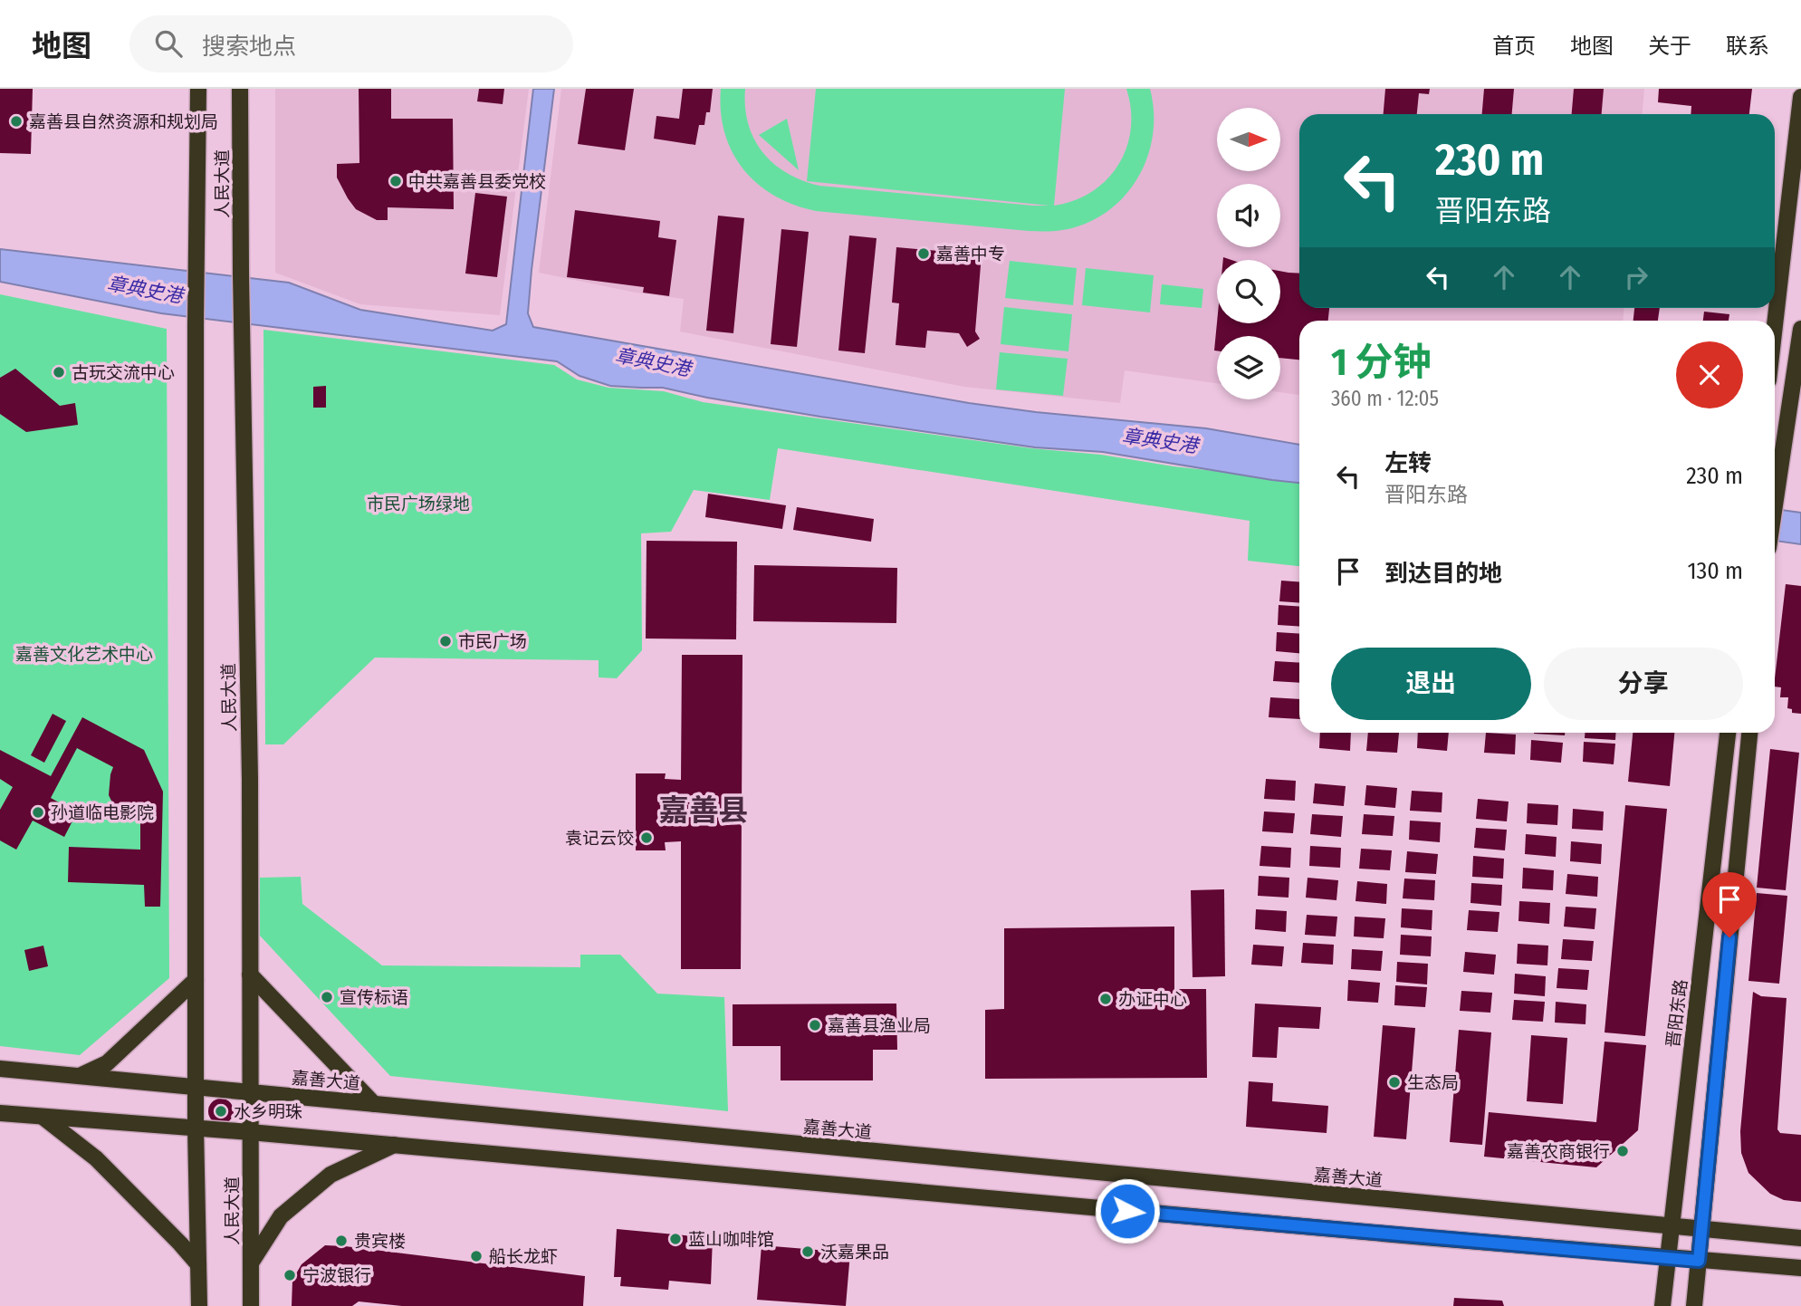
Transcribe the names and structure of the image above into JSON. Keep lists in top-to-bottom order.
{
  "streets": {
    "main road": ["人民大道", "晋阳东路", "嘉善大道"]
  },
  "crossings": [
    ["人民大道", "嘉善大道"],
    ["晋阳东路", "嘉善大道"]
  ],
  "districts": ["嘉善县"],
  "water": ["章典史港"],
  "parks": ["市民广场绿地", "嘉善文化艺术中心"],
  "places": [
    "嘉善县自然资源和规划局",
    "中共嘉善县委党校",
    "嘉善中专",
    "古玩交流中心",
    "市民广场",
    "孙道临电影院",
    "袁记云饺",
    "宣传标语",
    "办证中心",
    "嘉善县渔业局",
    "生态局",
    "水乡明珠",
    "嘉善农商银行",
    "蓝山咖啡馆",
    "贵宾楼",
    "沃嘉果品",
    "船长龙虾",
    "宁波银行"
  ],
  "north": "right",
  "page": {
    "header": "地图",
    "search": "搜索地点",
    "nav": [
      "首页",
      "地图",
      "关于",
      "联系"
    ],
    "turn": ["230 m", "晋阳东路"],
    "heading": ["1 分钟", "360 m · 12:05"],
    "list": [
      {
        "name": "左转",
        "note": "晋阳东路",
        "value": "230 m"
      },
      {
        "name": "到达目的地",
        "value": "130 m"
      }
    ],
    "buttons": ["退出", "分享"]
  }
}
